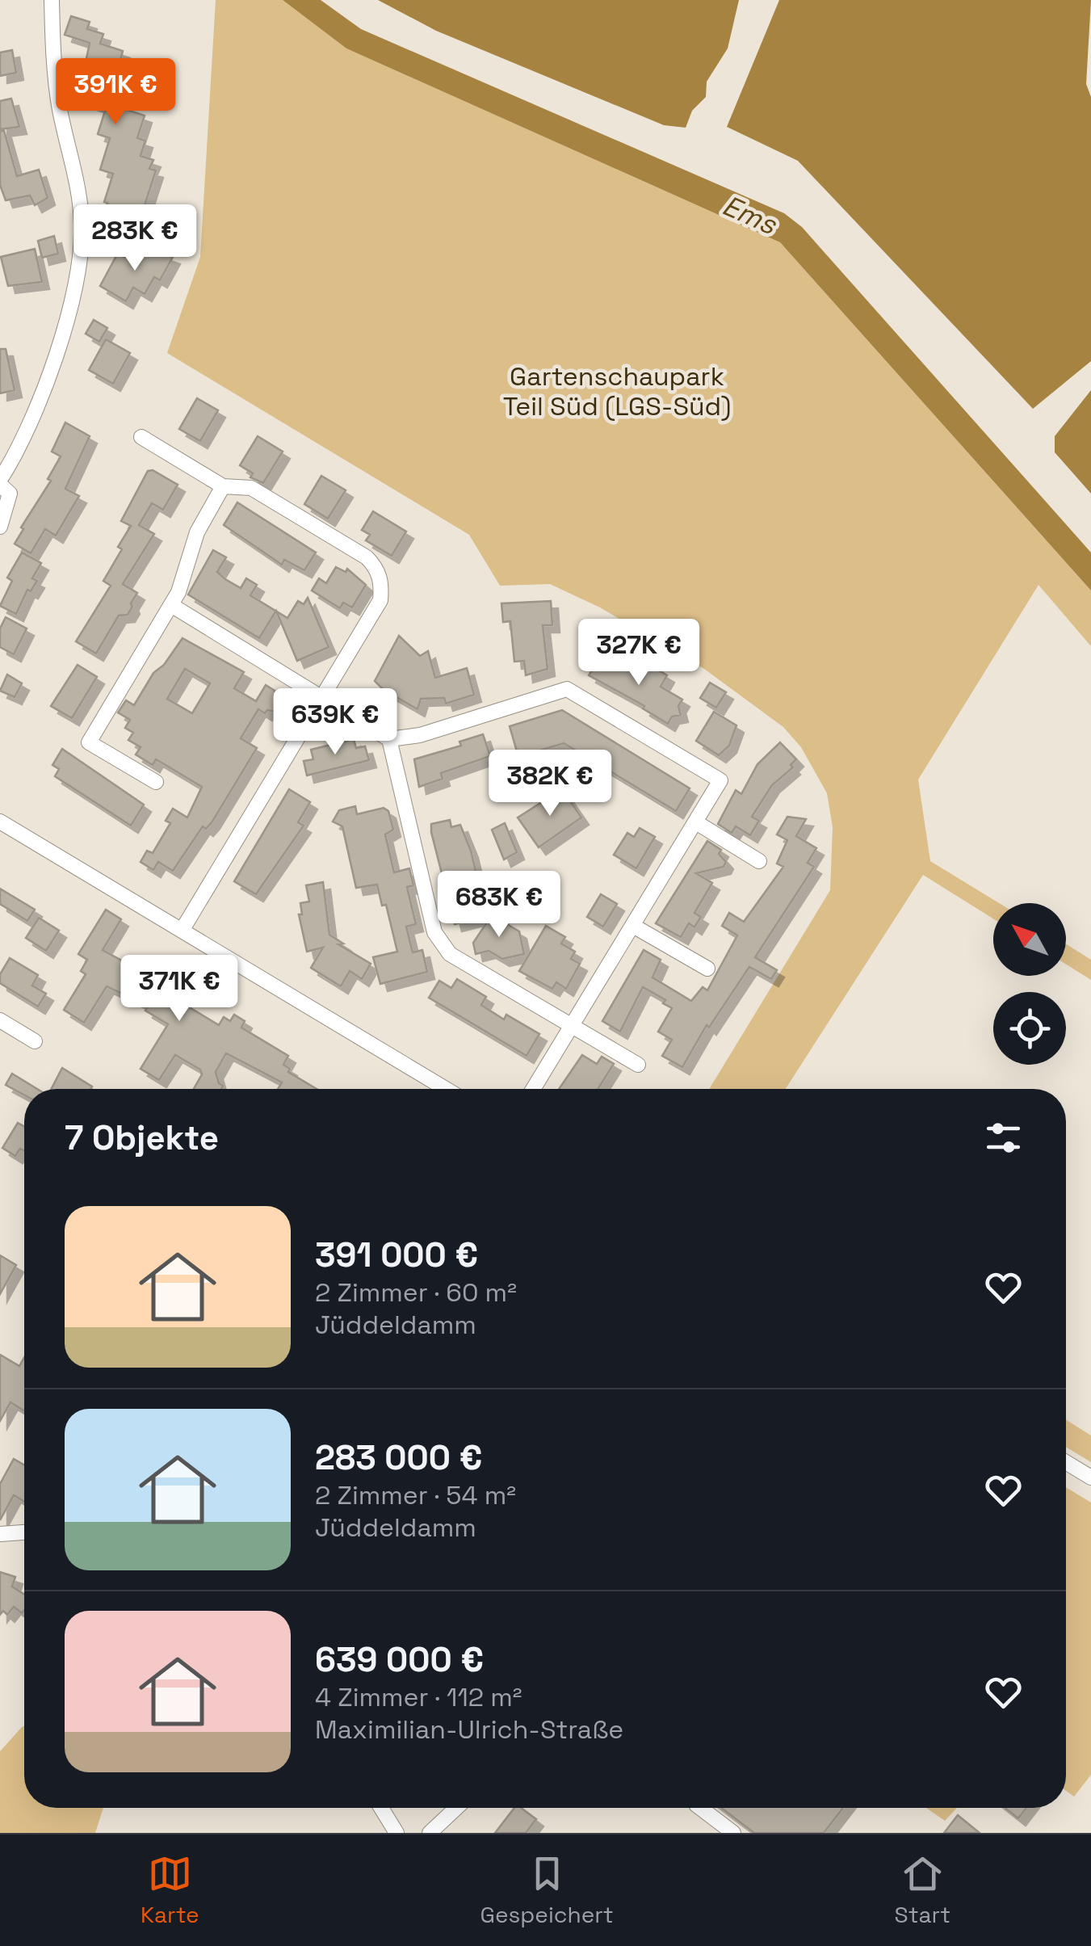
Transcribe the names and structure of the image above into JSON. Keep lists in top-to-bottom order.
{
  "water": ["Ems"],
  "parks": ["Gartenschaupark Teil Süd (LGS-Süd)"],
  "north": "top left",
  "page": {
    "price": [
      "391K €",
      "283K €",
      "327K €",
      "639K €",
      "382K €",
      "683K €",
      "371K €"
    ],
    "heading": "7 Objekte",
    "list": [
      {
        "name": "391 000 €",
        "note": "2 Zimmer · 60 m² · Jüddeldamm"
      },
      {
        "name": "283 000 €",
        "note": "2 Zimmer · 54 m² · Jüddeldamm"
      },
      {
        "name": "639 000 €",
        "note": "4 Zimmer · 112 m² · Maximilian-Ulrich-Straße"
      }
    ],
    "tabs": ["Karte", "Gespeichert", "Start"]
  }
}
